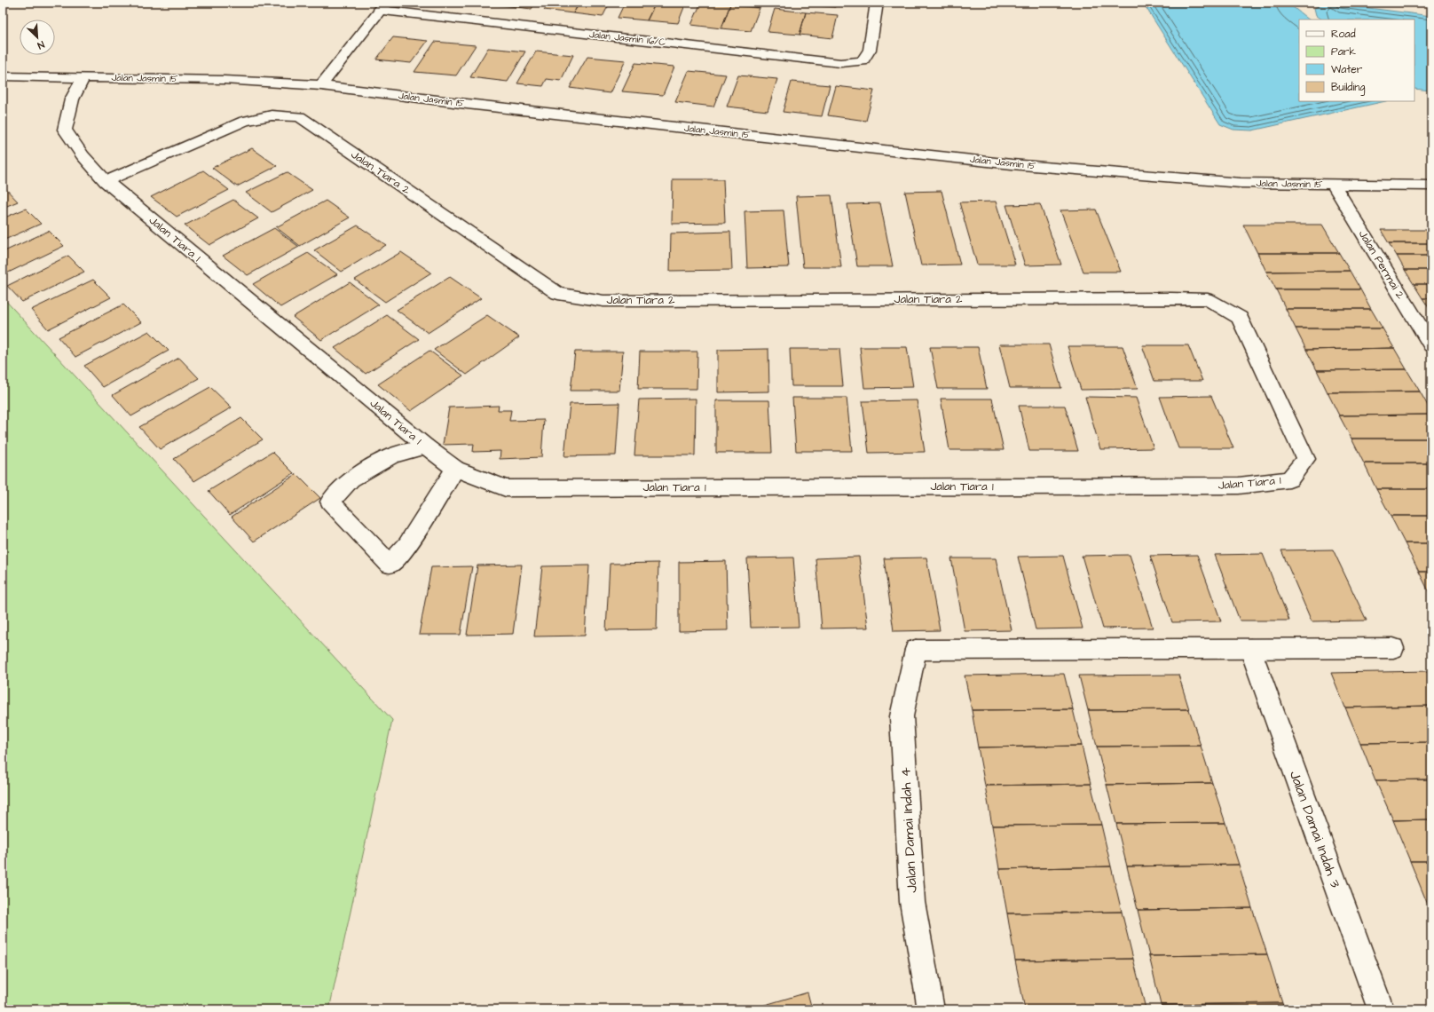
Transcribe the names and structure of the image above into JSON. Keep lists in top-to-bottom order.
{
  "streets": {
    "street": [
      "Jalan Jasmin 16/C",
      "Jalan Jasmin 15",
      "Jalan Tiara 2",
      "Jalan Tiara 1",
      "Jalan Permai 2",
      "Jalan Damai Indah 3",
      "Jalan Damai Indah 4"
    ]
  },
  "crossings": [
    ["Jalan Jasmin 15", "Jalan Tiara 1"],
    ["Jalan Jasmin 15", "Jalan Permai 2"],
    ["Jalan Tiara 2", "Jalan Tiara 1"],
    ["Jalan Damai Indah 3", "Jalan Damai Indah 4"]
  ],
  "legend": [
    "Road",
    "Park",
    "Water",
    "Building"
  ],
  "north": "bottom right"
}
